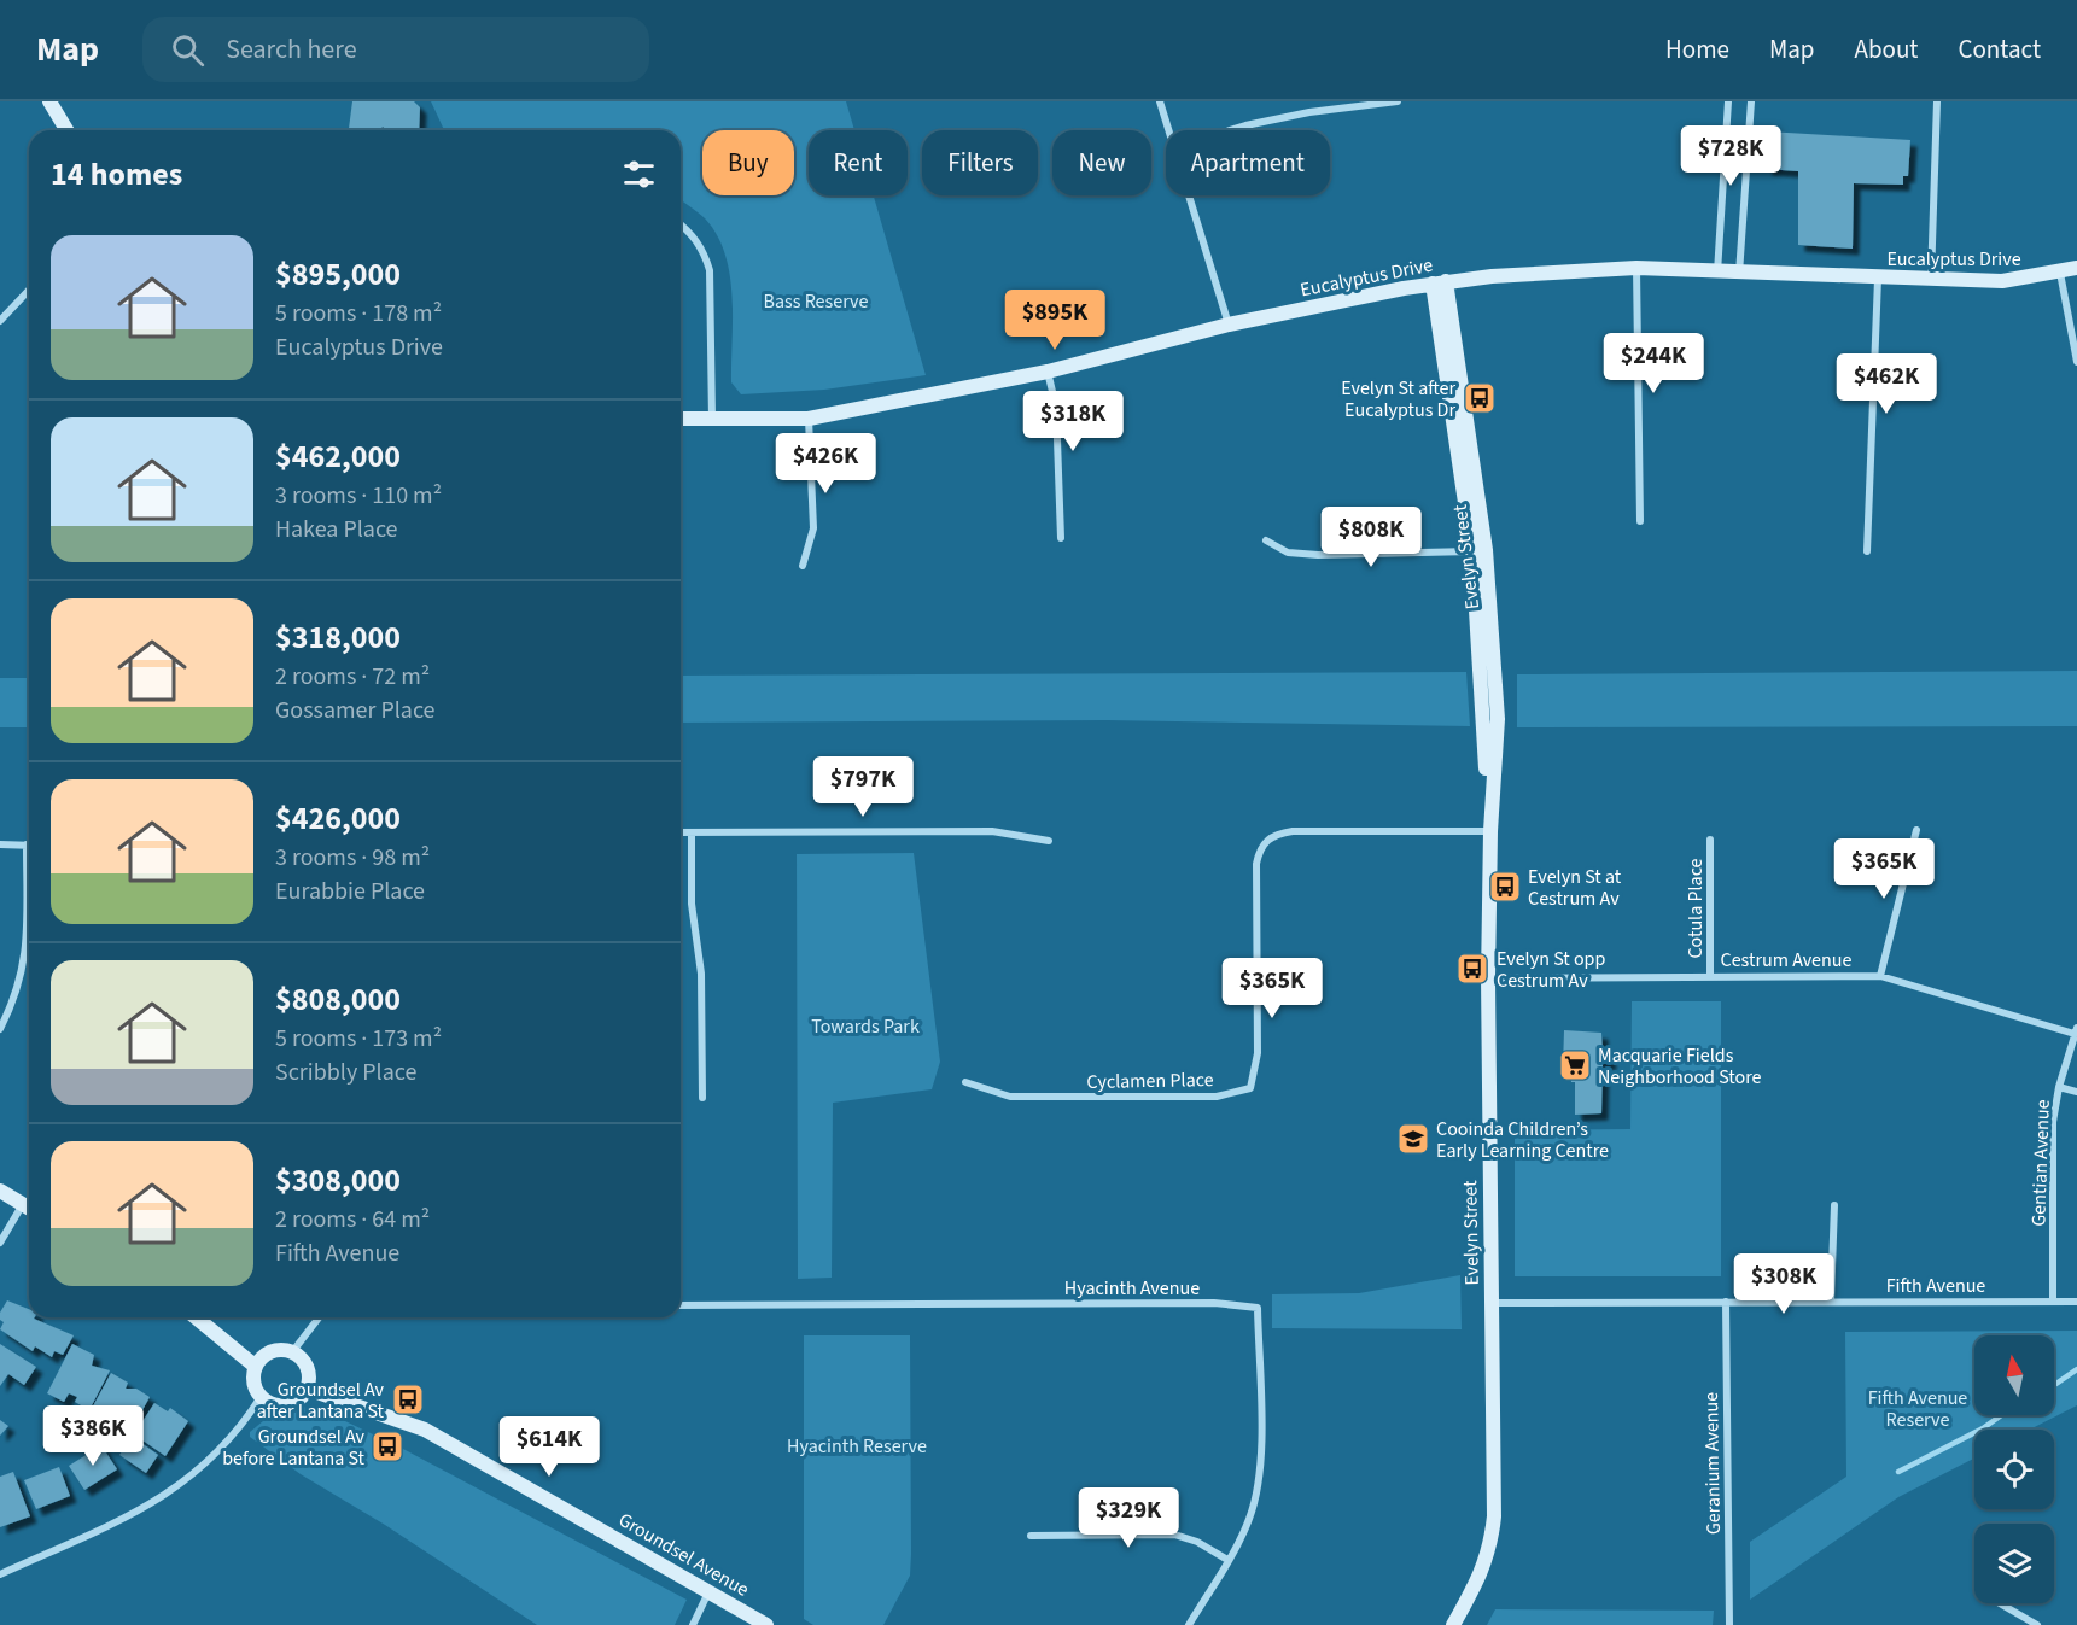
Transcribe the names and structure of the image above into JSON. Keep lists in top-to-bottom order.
{
  "streets": {
    "street": [
      "Eucalyptus Drive",
      "Evelyn Street",
      "Cotula Place",
      "Cestrum Avenue",
      "Cyclamen Place",
      "Gentian Avenue",
      "Fifth Avenue",
      "Hyacinth Avenue",
      "Geranium Avenue",
      "Groundsel Avenue"
    ]
  },
  "crossings": [
    ["Eucalyptus Drive", "Evelyn Street"],
    ["Evelyn Street", "Cestrum Avenue"],
    ["Evelyn Street", "Cyclamen Place"],
    ["Evelyn Street", "Fifth Avenue"],
    ["Cotula Place", "Cestrum Avenue"],
    ["Cestrum Avenue", "Gentian Avenue"],
    ["Gentian Avenue", "Fifth Avenue"],
    ["Fifth Avenue", "Geranium Avenue"]
  ],
  "parks": [
    "Bass Reserve",
    "Towards Park",
    "Fifth Avenue Reserve",
    "Hyacinth Reserve"
  ],
  "places": {
    "bus stop": [
      "Evelyn St after Eucalyptus Dr",
      "Evelyn St at Cestrum Av",
      "Evelyn St opp Cestrum Av",
      "Groundsel Av after Lantana St",
      "Groundsel Av before Lantana St"
    ],
    "supermarket": ["Macquarie Fields Neighborhood Store"],
    "school or university": ["Cooinda Children’s Early Learning Centre"]
  },
  "north": "top",
  "page": {
    "header": "Map",
    "search": "Search here",
    "nav": [
      "Home",
      "Map",
      "About",
      "Contact"
    ],
    "price": [
      "$728K",
      "$895K",
      "$244K",
      "$462K",
      "$318K",
      "$426K",
      "$808K",
      "$797K",
      "$365K",
      "$365K",
      "$308K",
      "$386K",
      "$614K",
      "$329K"
    ],
    "chip": [
      "Buy",
      "Rent",
      "Filters",
      "New",
      "Apartment"
    ],
    "heading": "14 homes",
    "list": [
      {
        "name": "$895,000",
        "note": "5 rooms · 178 m² · Eucalyptus Drive"
      },
      {
        "name": "$462,000",
        "note": "3 rooms · 110 m² · Hakea Place"
      },
      {
        "name": "$318,000",
        "note": "2 rooms · 72 m² · Gossamer Place"
      },
      {
        "name": "$426,000",
        "note": "3 rooms · 98 m² · Eurabbie Place"
      },
      {
        "name": "$808,000",
        "note": "5 rooms · 173 m² · Scribbly Place"
      },
      {
        "name": "$308,000",
        "note": "2 rooms · 64 m² · Fifth Avenue"
      }
    ]
  }
}
